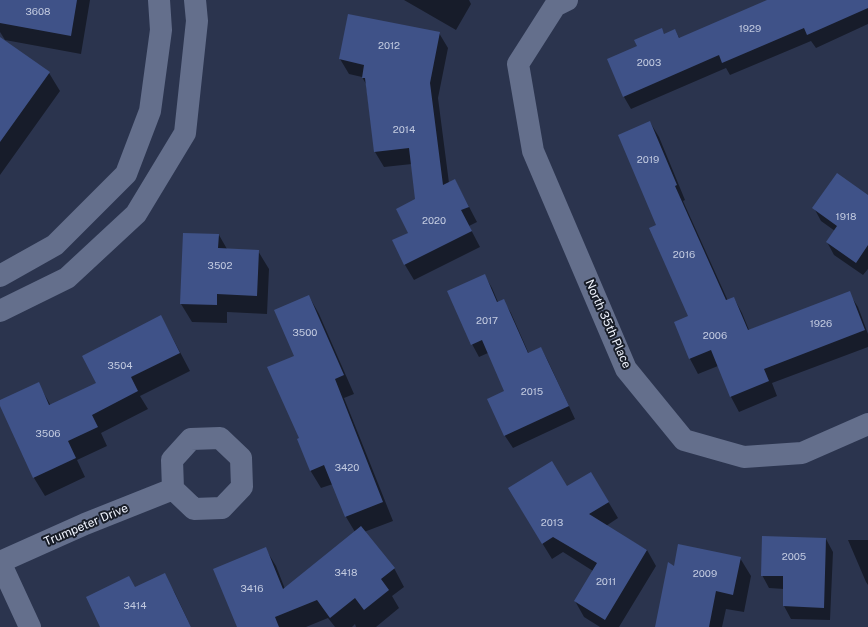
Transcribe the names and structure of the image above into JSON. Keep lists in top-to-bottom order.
{
  "streets": {
    "street": ["North 35th Place", "Trumpeter Drive"]
  },
  "house_numbers": [
    "3608",
    "1929",
    "2012",
    "2003",
    "2014",
    "2019",
    "1918",
    "2020",
    "2016",
    "3502",
    "2017",
    "1926",
    "3500",
    "2006",
    "3504",
    "2015",
    "3506",
    "3420",
    "2013",
    "2005",
    "3418",
    "2009",
    "2011",
    "3416",
    "3414"
  ]
}
